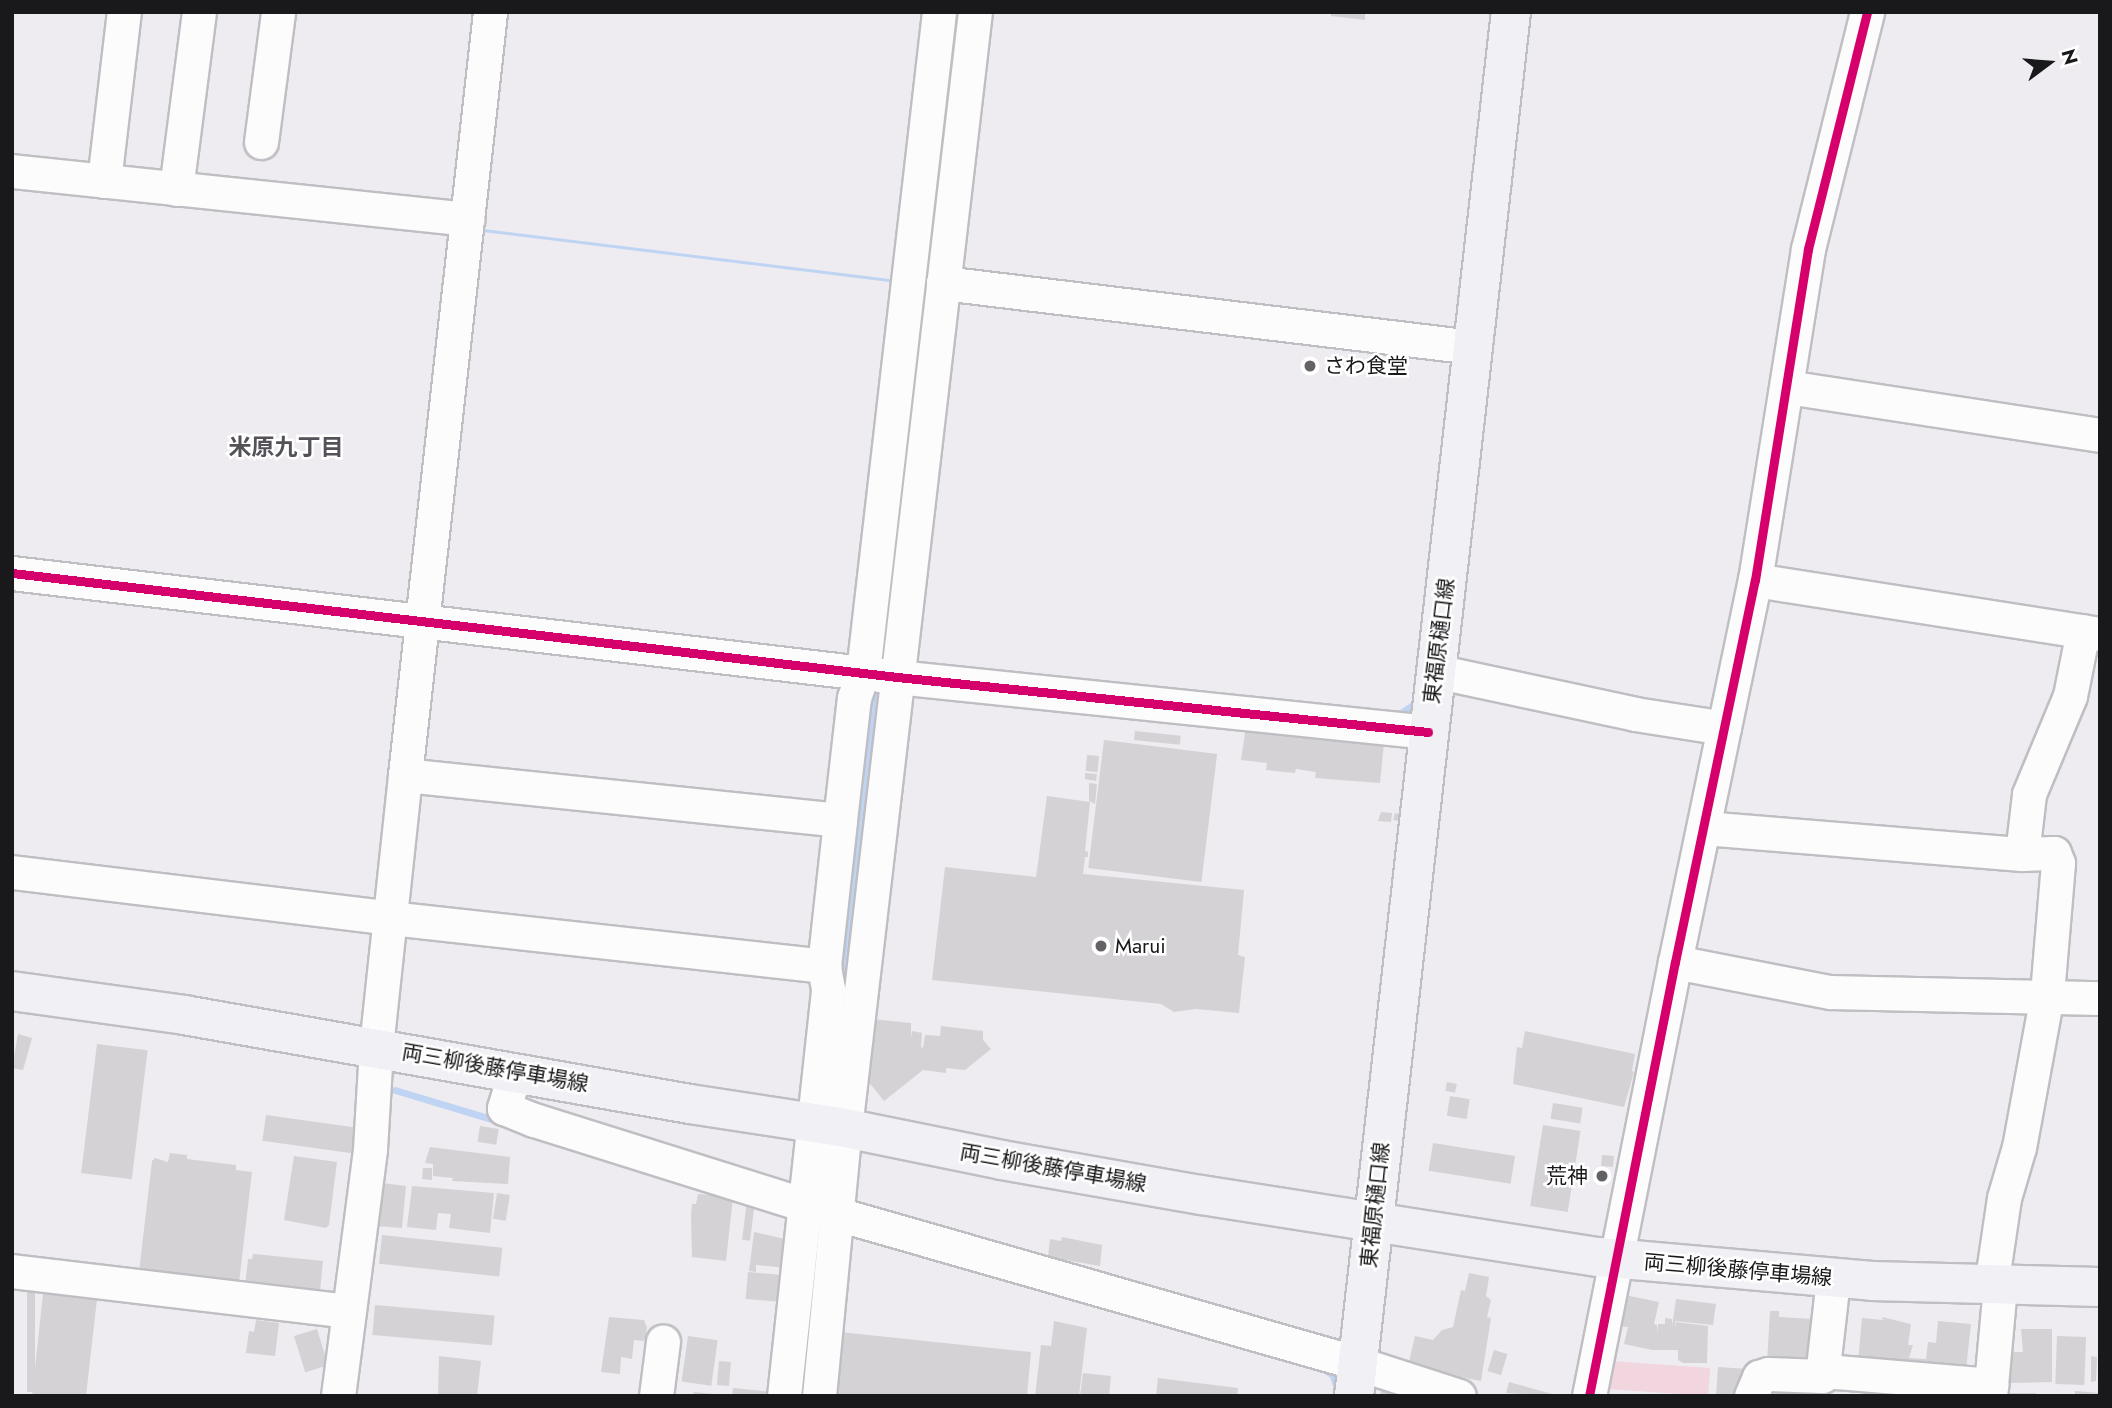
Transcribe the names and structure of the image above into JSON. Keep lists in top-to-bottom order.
{
  "streets": {
    "main road": ["東福原樋口線", "両三柳後藤停車場線"]
  },
  "crossings": [
    ["東福原樋口線", "両三柳後藤停車場線"]
  ],
  "districts": ["米原九丁目"],
  "places": ["さわ食堂", "Marui", "荒神"],
  "north": "right"
}
